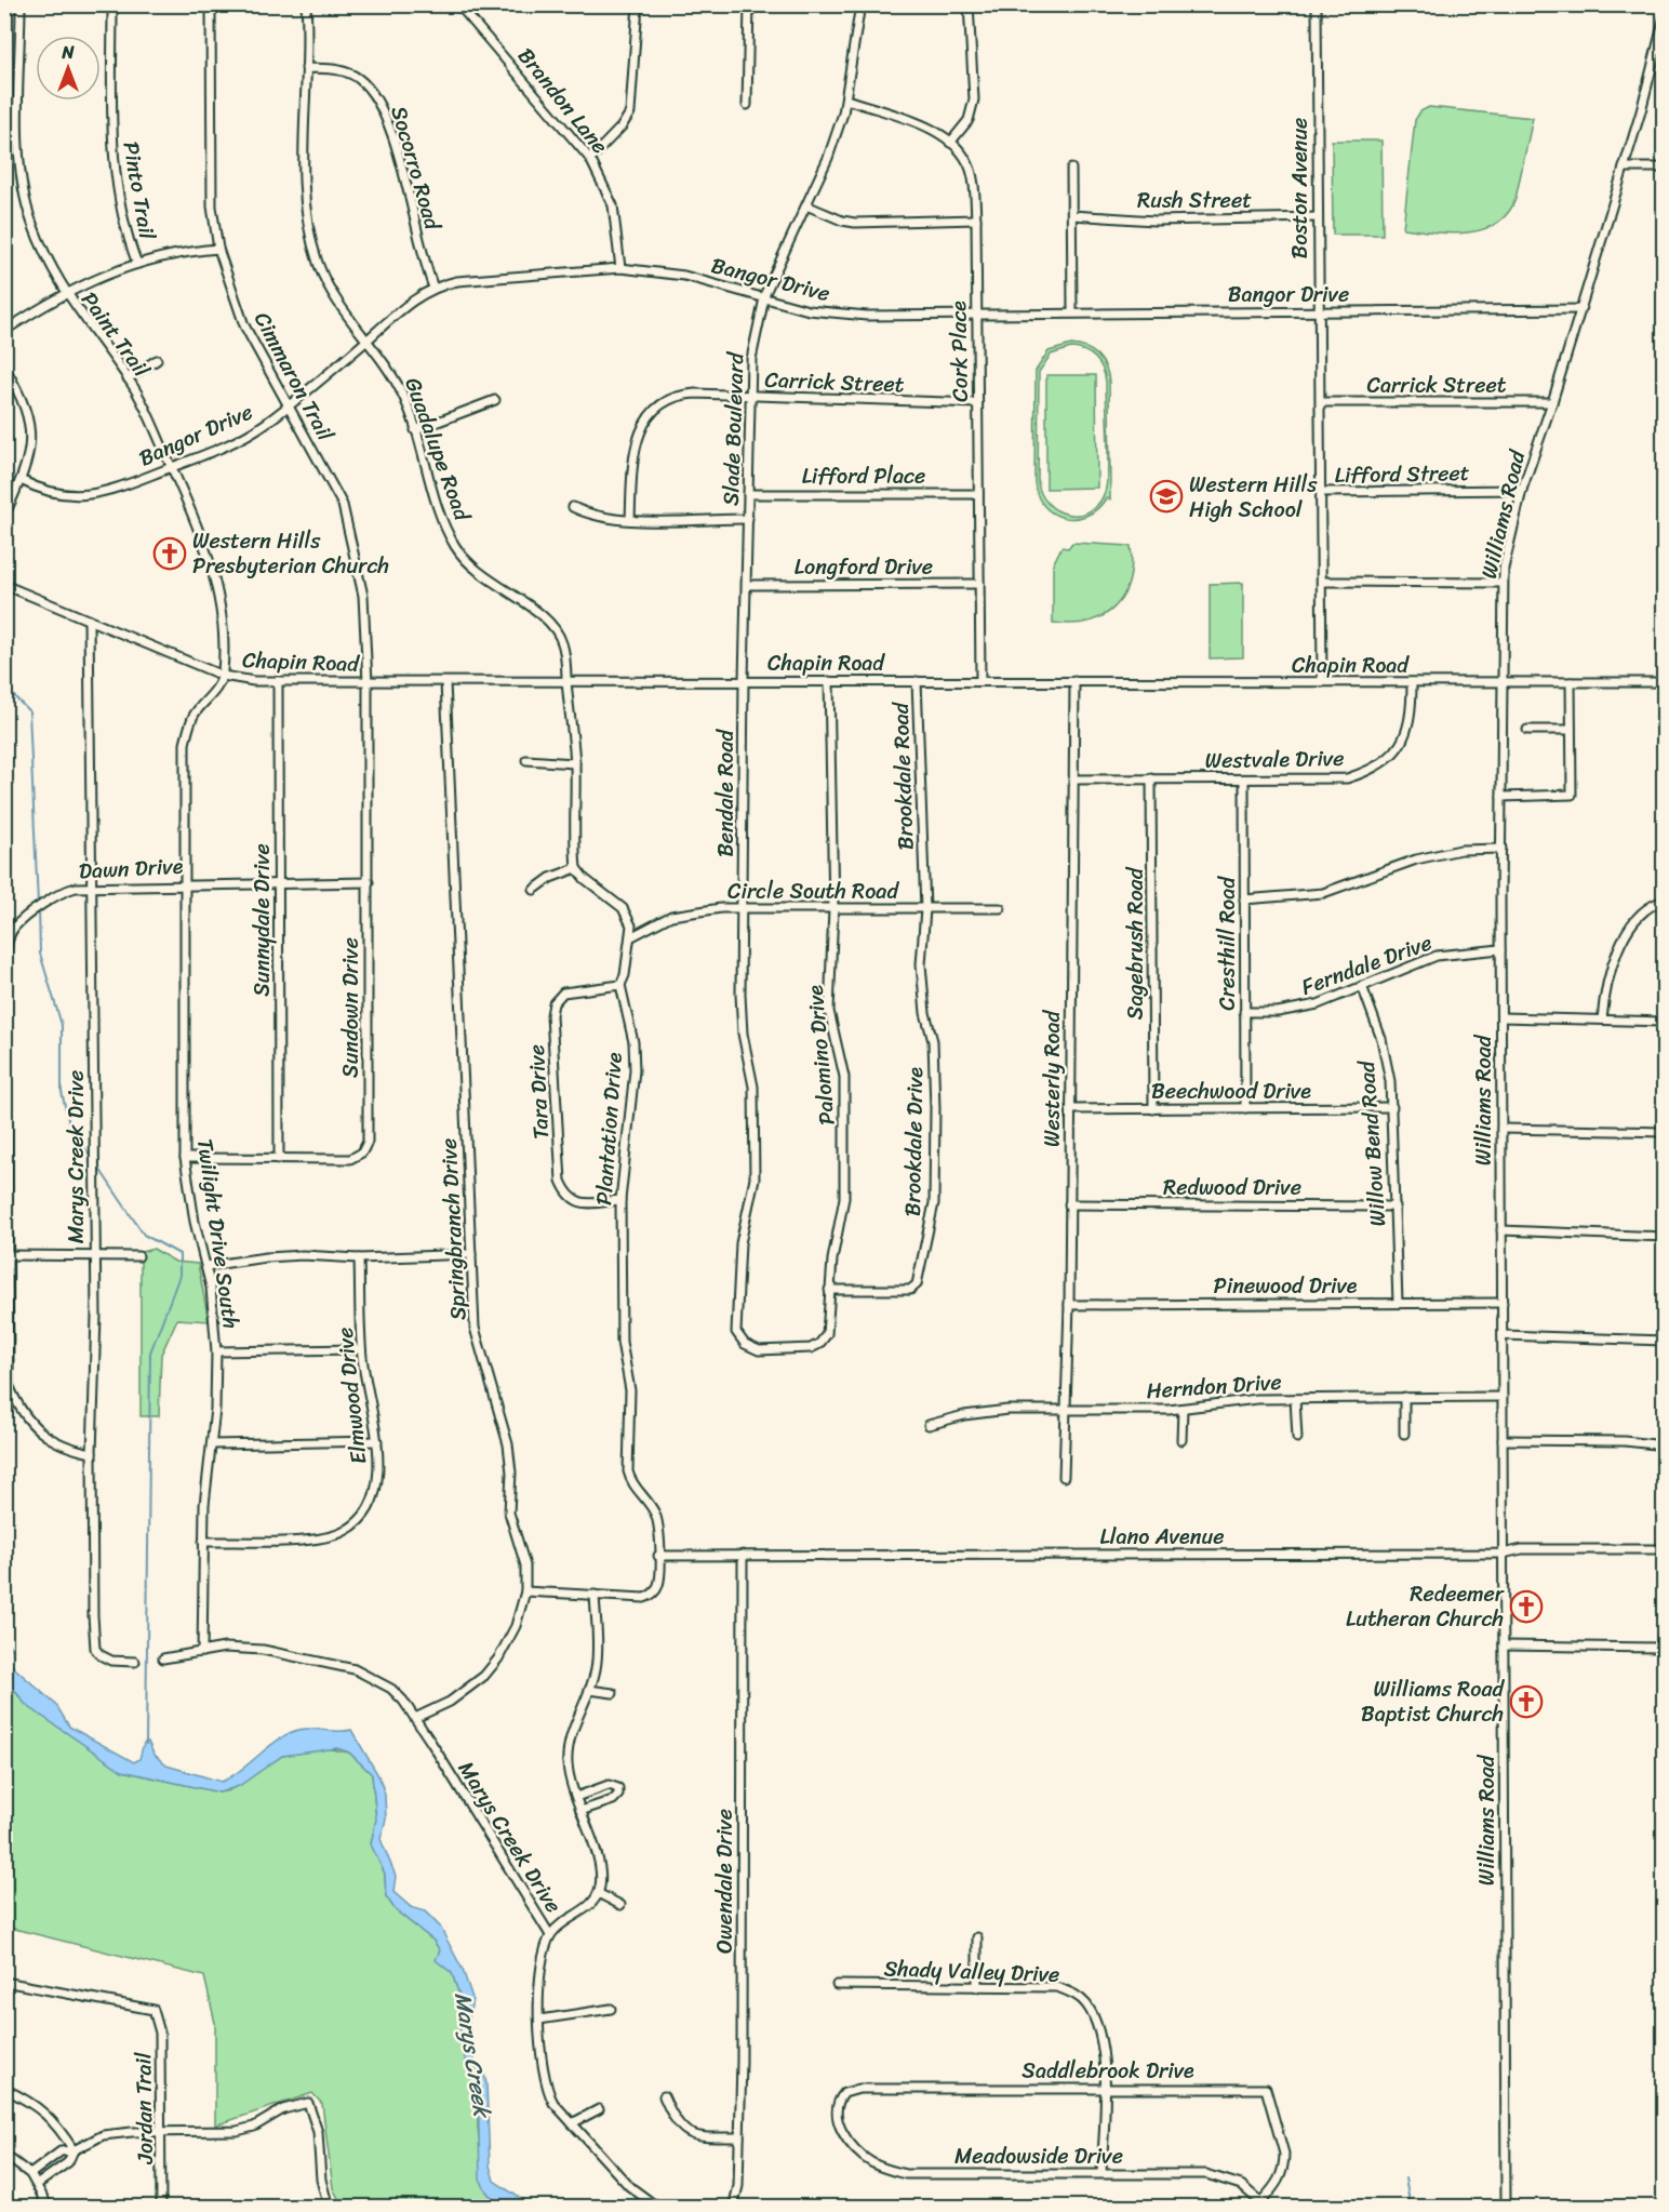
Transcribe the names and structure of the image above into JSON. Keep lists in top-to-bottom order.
{
  "streets": {
    "street": [
      "Brandon Lane",
      "Socorro Road",
      "Boston Avenue",
      "Pinto Trail",
      "Rush Street",
      "Bangor Drive",
      "Paint Trail",
      "Cork Place",
      "Cimmaron Trail",
      "Carrick Street",
      "Slade Boulevard",
      "Guadalupe Road",
      "Lifford Street",
      "Lifford Place",
      "Williams Road",
      "Longford Drive",
      "Chapin Road",
      "Westvale Drive",
      "Brookdale Road",
      "Bendale Road",
      "Dawn Drive",
      "Circle South Road",
      "Sunnydale Drive",
      "Sagebrush Road",
      "Cresthill Road",
      "Ferndale Drive",
      "Sundown Drive",
      "Palomino Drive",
      "Westerly Road",
      "Beechwood Drive",
      "Tara Drive",
      "Plantation Drive",
      "Brookdale Drive",
      "Willow Bend Road",
      "Marys Creek Drive",
      "Redwood Drive",
      "Springbranch Drive",
      "Twilight Drive South",
      "Pinewood Drive",
      "Herndon Drive",
      "Elmwood Drive",
      "Llano Avenue",
      "Owendale Drive",
      "Shady Valley Drive",
      "Saddlebrook Drive",
      "Jordan Trail",
      "Meadowside Drive"
    ]
  },
  "crossings": [
    ["Brandon Lane", "Bangor Drive"],
    ["Socorro Road", "Bangor Drive"],
    ["Socorro Road", "Guadalupe Road"],
    ["Boston Avenue", "Rush Street"],
    ["Boston Avenue", "Bangor Drive"],
    ["Boston Avenue", "Carrick Street"],
    ["Boston Avenue", "Lifford Street"],
    ["Boston Avenue", "Chapin Road"],
    ["Bangor Drive", "Paint Trail"],
    ["Bangor Drive", "Cork Place"],
    ["Bangor Drive", "Cimmaron Trail"],
    ["Bangor Drive", "Slade Boulevard"],
    ["Bangor Drive", "Guadalupe Road"],
    ["Bangor Drive", "Williams Road"],
    ["Paint Trail", "Chapin Road"],
    ["Paint Trail", "Twilight Drive South"],
    ["Cork Place", "Carrick Street"],
    ["Cork Place", "Slade Boulevard"],
    ["Cork Place", "Lifford Place"],
    ["Cork Place", "Longford Drive"],
    ["Cork Place", "Chapin Road"],
    ["Cimmaron Trail", "Chapin Road"],
    ["Cimmaron Trail", "Sundown Drive"],
    ["Carrick Street", "Slade Boulevard"],
    ["Carrick Street", "Williams Road"],
    ["Slade Boulevard", "Lifford Place"],
    ["Slade Boulevard", "Longford Drive"],
    ["Slade Boulevard", "Chapin Road"],
    ["Slade Boulevard", "Bendale Road"],
    ["Guadalupe Road", "Chapin Road"],
    ["Lifford Street", "Williams Road"],
    ["Williams Road", "Chapin Road"],
    ["Williams Road", "Ferndale Drive"],
    ["Williams Road", "Pinewood Drive"],
    ["Williams Road", "Herndon Drive"],
    ["Williams Road", "Llano Avenue"],
    ["Chapin Road", "Westvale Drive"],
    ["Chapin Road", "Brookdale Road"],
    ["Chapin Road", "Bendale Road"],
    ["Chapin Road", "Sunnydale Drive"],
    ["Chapin Road", "Sundown Drive"],
    ["Chapin Road", "Palomino Drive"],
    ["Chapin Road", "Westerly Road"],
    ["Chapin Road", "Marys Creek Drive"],
    ["Chapin Road", "Springbranch Drive"],
    ["Chapin Road", "Twilight Drive South"],
    ["Westvale Drive", "Sagebrush Road"],
    ["Westvale Drive", "Cresthill Road"],
    ["Westvale Drive", "Westerly Road"],
    ["Brookdale Road", "Circle South Road"],
    ["Brookdale Road", "Brookdale Drive"],
    ["Bendale Road", "Circle South Road"],
    ["Bendale Road", "Palomino Drive"],
    ["Dawn Drive", "Sunnydale Drive"],
    ["Dawn Drive", "Sundown Drive"],
    ["Dawn Drive", "Marys Creek Drive"],
    ["Dawn Drive", "Twilight Drive South"],
    ["Circle South Road", "Palomino Drive"],
    ["Circle South Road", "Plantation Drive"],
    ["Circle South Road", "Brookdale Drive"],
    ["Sunnydale Drive", "Sundown Drive"],
    ["Sagebrush Road", "Beechwood Drive"],
    ["Cresthill Road", "Ferndale Drive"],
    ["Cresthill Road", "Beechwood Drive"],
    ["Ferndale Drive", "Willow Bend Road"],
    ["Sundown Drive", "Twilight Drive South"],
    ["Palomino Drive", "Brookdale Drive"],
    ["Westerly Road", "Beechwood Drive"],
    ["Westerly Road", "Redwood Drive"],
    ["Westerly Road", "Pinewood Drive"],
    ["Westerly Road", "Herndon Drive"],
    ["Beechwood Drive", "Willow Bend Road"],
    ["Tara Drive", "Plantation Drive"],
    ["Plantation Drive", "Llano Avenue"],
    ["Willow Bend Road", "Redwood Drive"],
    ["Willow Bend Road", "Pinewood Drive"],
    ["Marys Creek Drive", "Springbranch Drive"],
    ["Marys Creek Drive", "Twilight Drive South"],
    ["Twilight Drive South", "Elmwood Drive"],
    ["Llano Avenue", "Owendale Drive"],
    ["Shady Valley Drive", "Saddlebrook Drive"],
    ["Shady Valley Drive", "Meadowside Drive"],
    ["Saddlebrook Drive", "Meadowside Drive"]
  ],
  "water": ["Marys Creek"],
  "places": {
    "school or university": ["Western Hills High School"],
    "church": ["Western Hills Presbyterian Church", "Redeemer Lutheran Church", "Williams Road Baptist Church"]
  },
  "north": "top"
}
